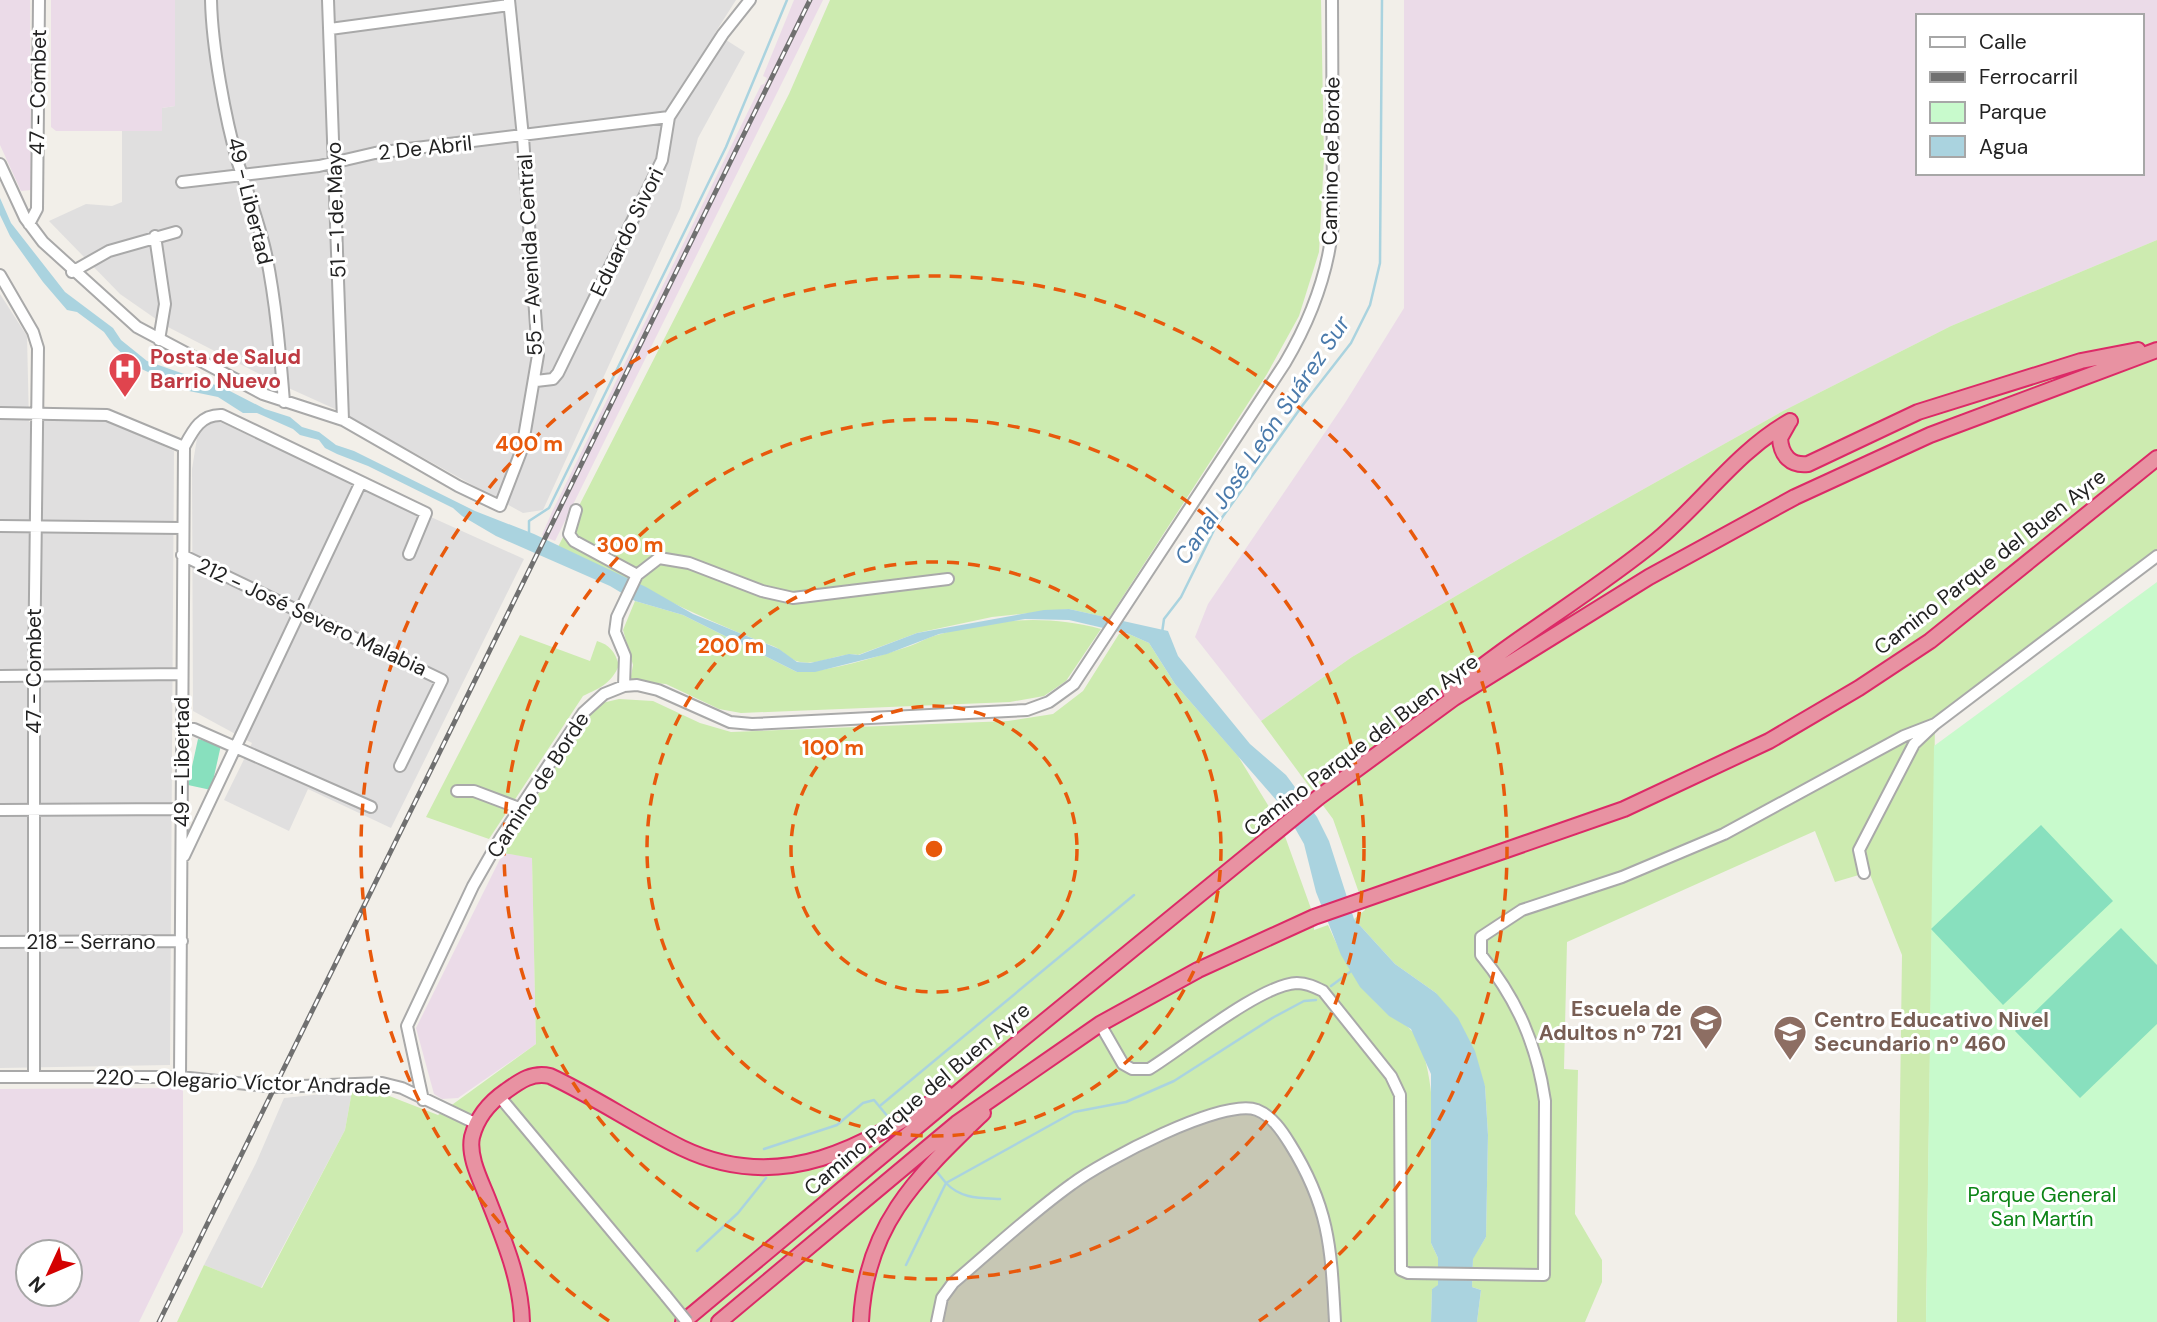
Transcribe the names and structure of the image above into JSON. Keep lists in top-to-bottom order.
{
  "streets": {
    "highway": ["Camino Parque del Buen Ayre"],
    "street": [
      "47 - Combet",
      "2 De Abril",
      "Camino de Borde",
      "49 - Libertad",
      "51 - 1 de Mayo",
      "Eduardo Sivori",
      "55 - Avenida Central",
      "212 - José Severo Malabia",
      "218 - Serrano",
      "220 - Olegario Víctor Andrade"
    ]
  },
  "crossings": [
    ["47 - Combet", "218 - Serrano"],
    ["47 - Combet", "220 - Olegario Víctor Andrade"],
    ["2 De Abril", "49 - Libertad"],
    ["2 De Abril", "51 - 1 de Mayo"],
    ["2 De Abril", "Eduardo Sivori"],
    ["2 De Abril", "55 - Avenida Central"],
    ["Camino de Borde", "220 - Olegario Víctor Andrade"],
    ["49 - Libertad", "212 - José Severo Malabia"],
    ["49 - Libertad", "218 - Serrano"],
    ["49 - Libertad", "220 - Olegario Víctor Andrade"],
    ["51 - 1 de Mayo", "55 - Avenida Central"],
    ["Eduardo Sivori", "55 - Avenida Central"]
  ],
  "water": ["Canal José León Suárez Sur"],
  "parks": ["Parque General San Martín"],
  "places": {
    "hospital": ["Posta de Salud Barrio Nuevo"],
    "school or university": ["Escuela de Adultos nº 721", "Centro Educativo Nivel Secundario nº 460"]
  },
  "legend": [
    "Calle",
    "Ferrocarril",
    "Parque",
    "Agua"
  ],
  "north": "bottom left",
  "rings": [
    "400 m",
    "300 m",
    "200 m",
    "100 m"
  ]
}
